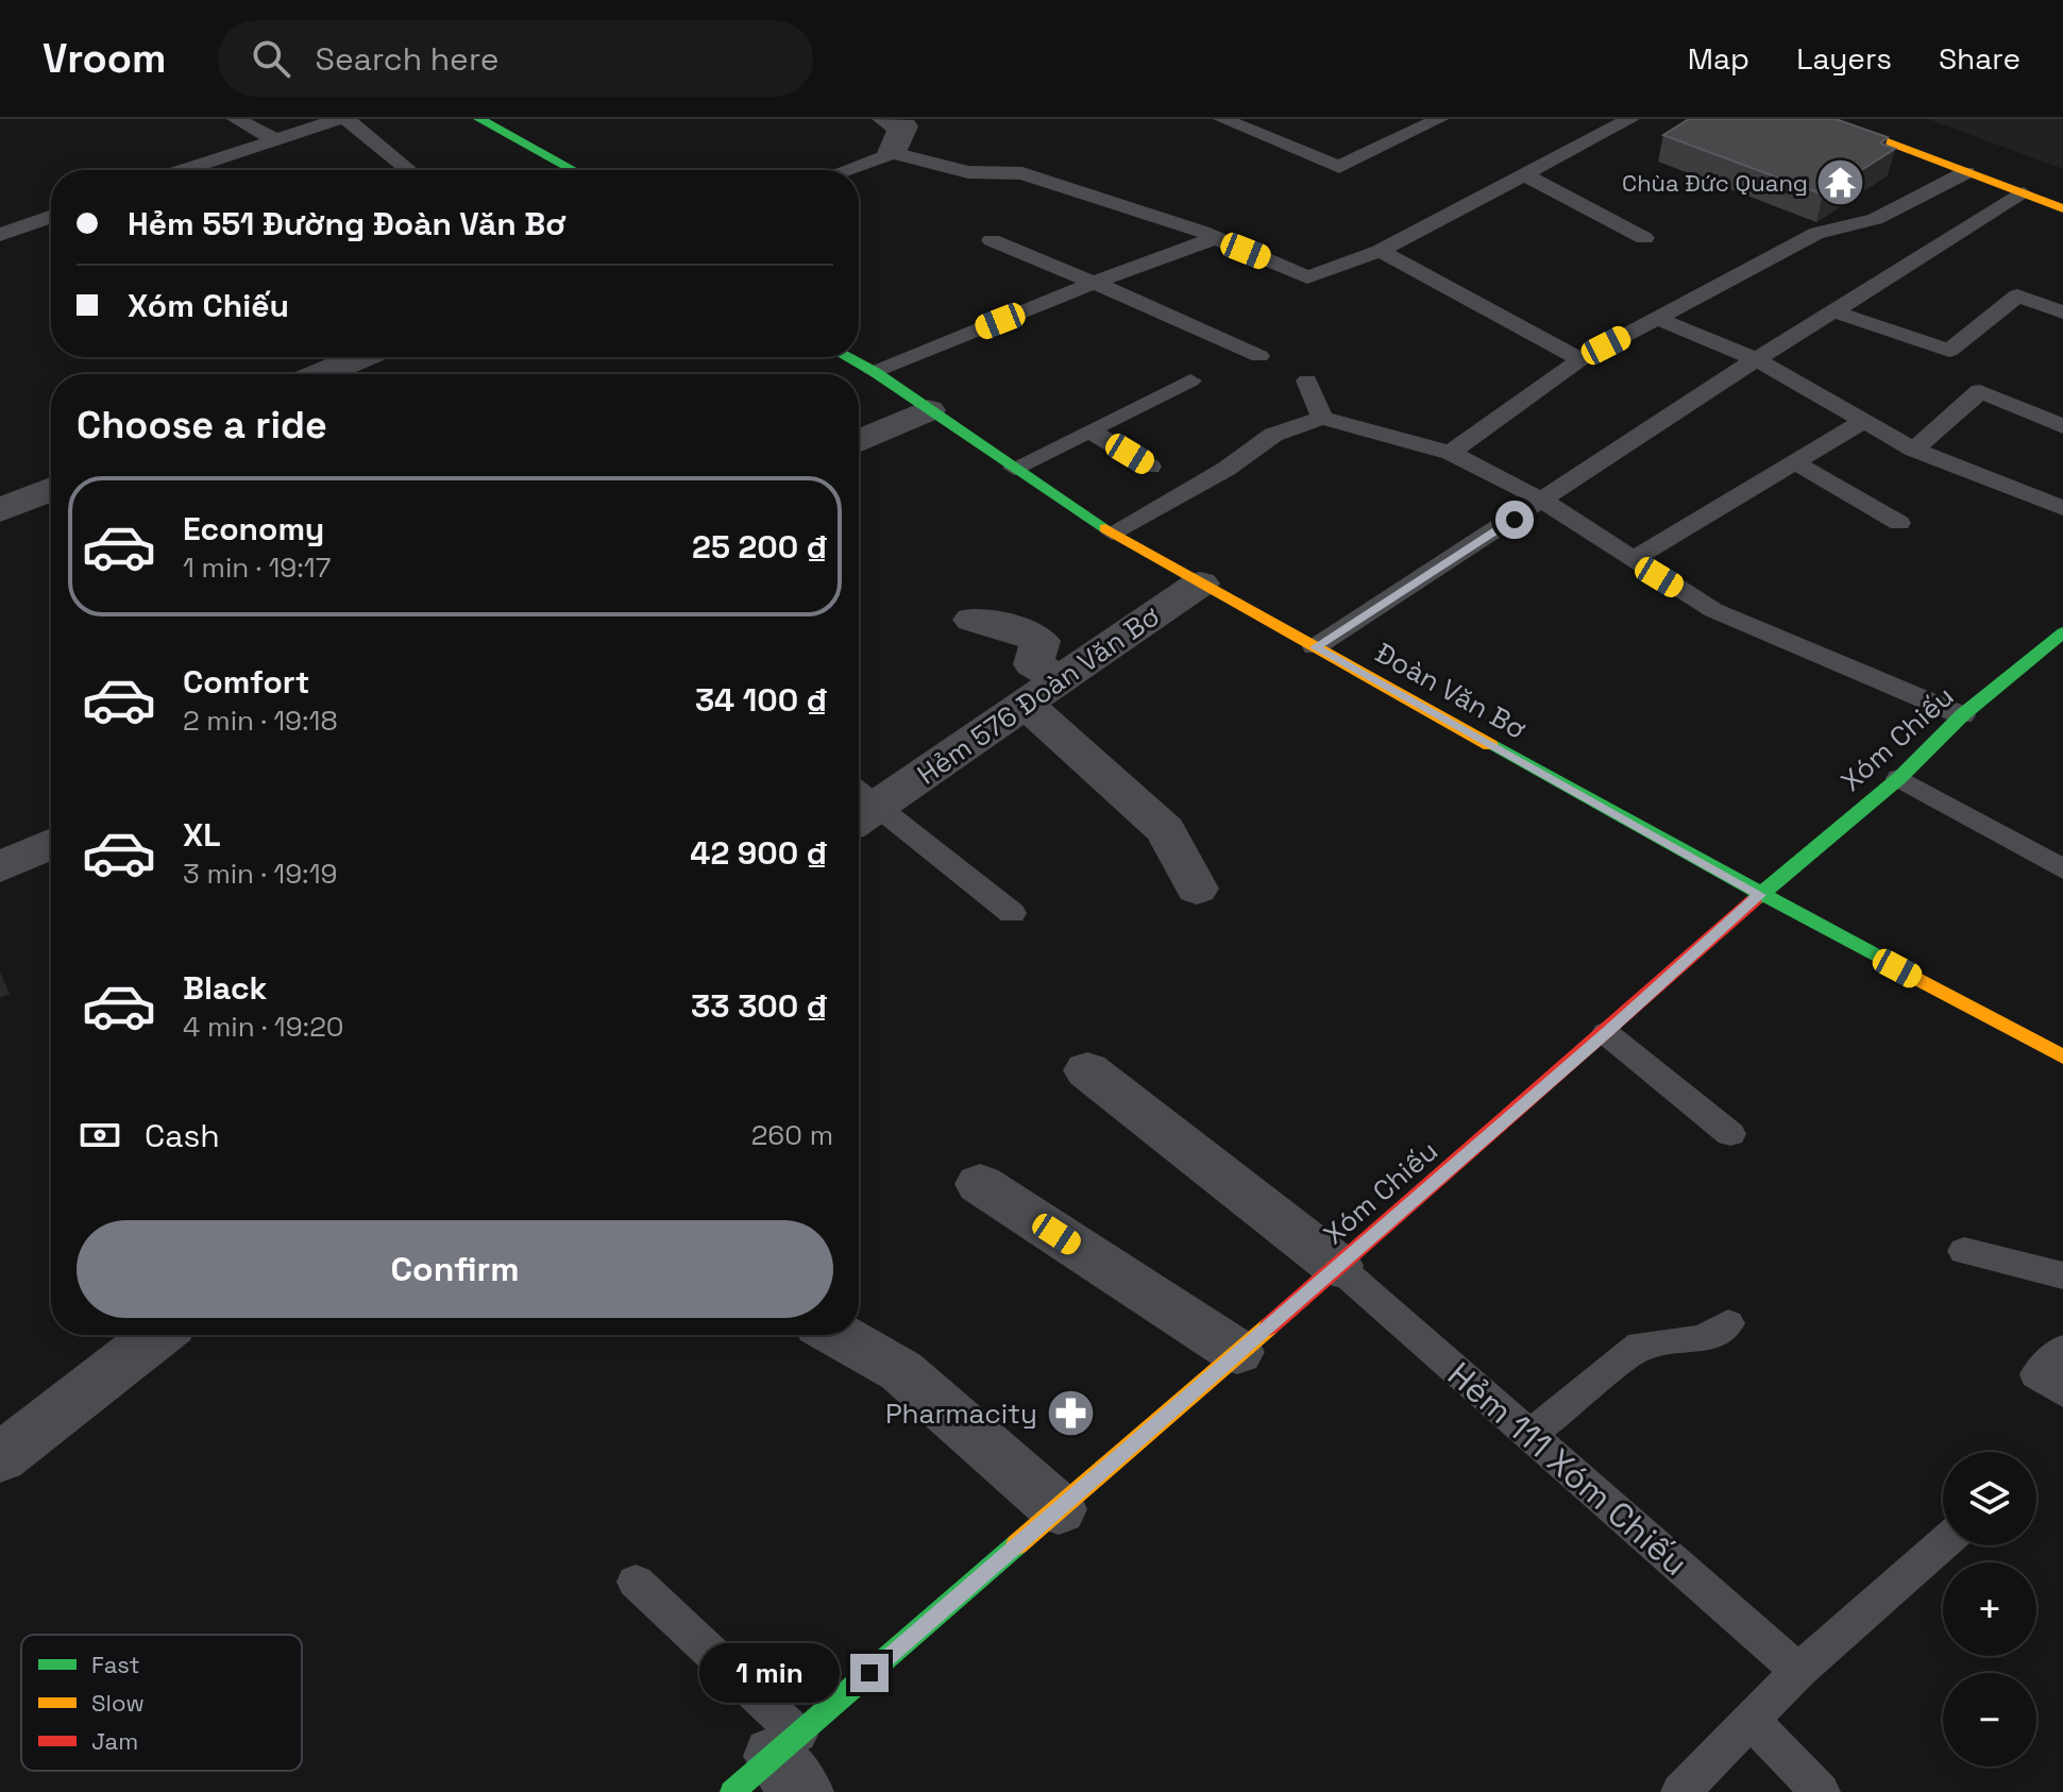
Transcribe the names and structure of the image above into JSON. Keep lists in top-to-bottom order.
{
  "streets": {
    "street": ["Đoàn Văn Bơ", "Hẻm 576 Đoàn Văn Bơ", "Xóm Chiếu"],
    "lane": ["Hẻm 111 Xóm Chiếu"]
  },
  "crossings": [
    ["Đoàn Văn Bơ", "Hẻm 576 Đoàn Văn Bơ"],
    ["Đoàn Văn Bơ", "Xóm Chiếu"],
    ["Xóm Chiếu", "Hẻm 111 Xóm Chiếu"]
  ],
  "places": {
    "temple": ["Chùa Đức Quang"],
    "pharmacy": ["Pharmacity"]
  },
  "legend": ["Fast", "Slow", "Jam"],
  "page": {
    "header": "Vroom",
    "search": "Search here",
    "nav": ["Map", "Layers", "Share"],
    "banner": ["Hẻm 551 Đường Đoàn Văn Bơ", "Xóm Chiếu"],
    "heading": "Choose a ride",
    "list": [
      {
        "name": "Economy",
        "note": "1 min · 19:17",
        "value": "25 200 ₫"
      },
      {
        "name": "Comfort",
        "note": "2 min · 19:18",
        "value": "34 100 ₫"
      },
      {
        "name": "XL",
        "note": "3 min · 19:19",
        "value": "42 900 ₫"
      },
      {
        "name": "Black",
        "note": "4 min · 19:20",
        "value": "33 300 ₫"
      }
    ],
    "pay": ["Cash", "260 m"],
    "buttons": "Confirm",
    "map_buttons": ["+", "−"],
    "bubble": "1 min"
  }
}
